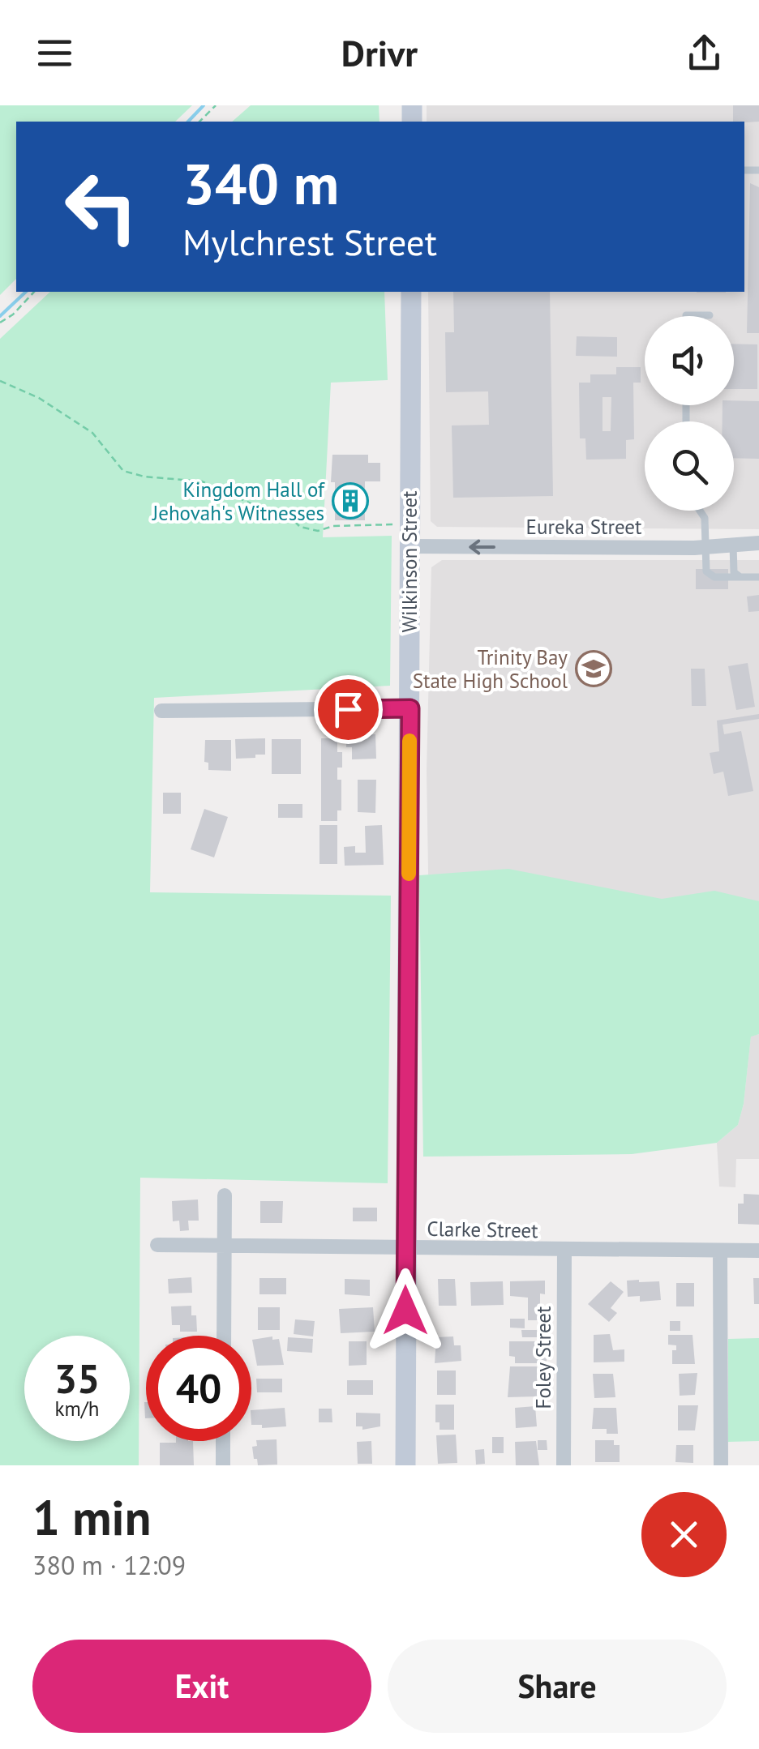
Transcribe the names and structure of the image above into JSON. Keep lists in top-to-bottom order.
{
  "streets": {
    "street": [
      "Eureka Street",
      "Wilkinson Street",
      "Clarke Street",
      "Foley Street"
    ]
  },
  "crossings": [
    ["Eureka Street", "Wilkinson Street"],
    ["Wilkinson Street", "Clarke Street"],
    ["Clarke Street", "Foley Street"]
  ],
  "one_way": ["Eureka Street"],
  "places": {
    "building": ["Kingdom Hall of Jehovah's Witnesses"],
    "school or university": ["Trinity Bay State High School"]
  },
  "page": {
    "header": "Drivr",
    "turn": ["340 m", "Mylchrest Street"],
    "speed": "35 km/h",
    "limit": "40",
    "heading": ["1 min", "380 m · 12:09"],
    "buttons": ["Exit", "Share"]
  }
}
